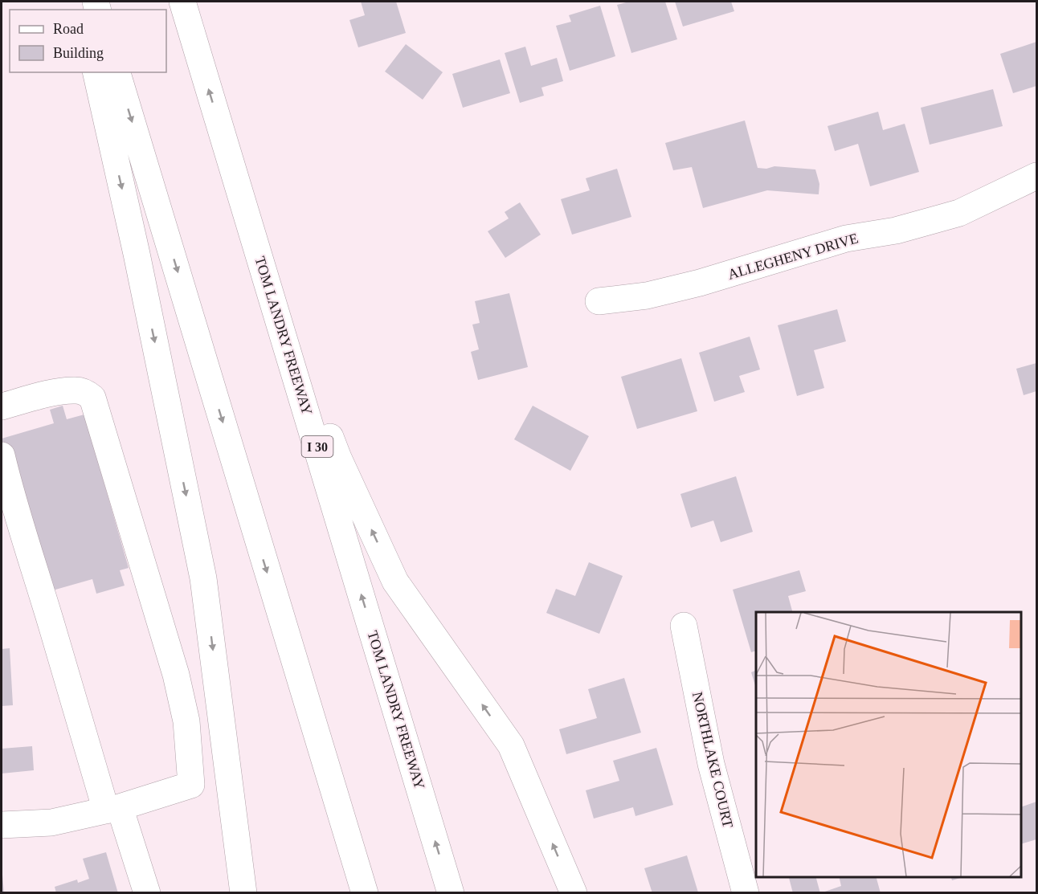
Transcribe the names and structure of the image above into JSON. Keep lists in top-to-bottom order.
{
  "streets": {
    "main road": [
      "ALLEGHENY DRIVE",
      "TOM LANDRY FREEWAY",
      "I 30",
      "NORTHLAKE COURT"
    ]
  },
  "legend": ["Road", "Building"]
}
